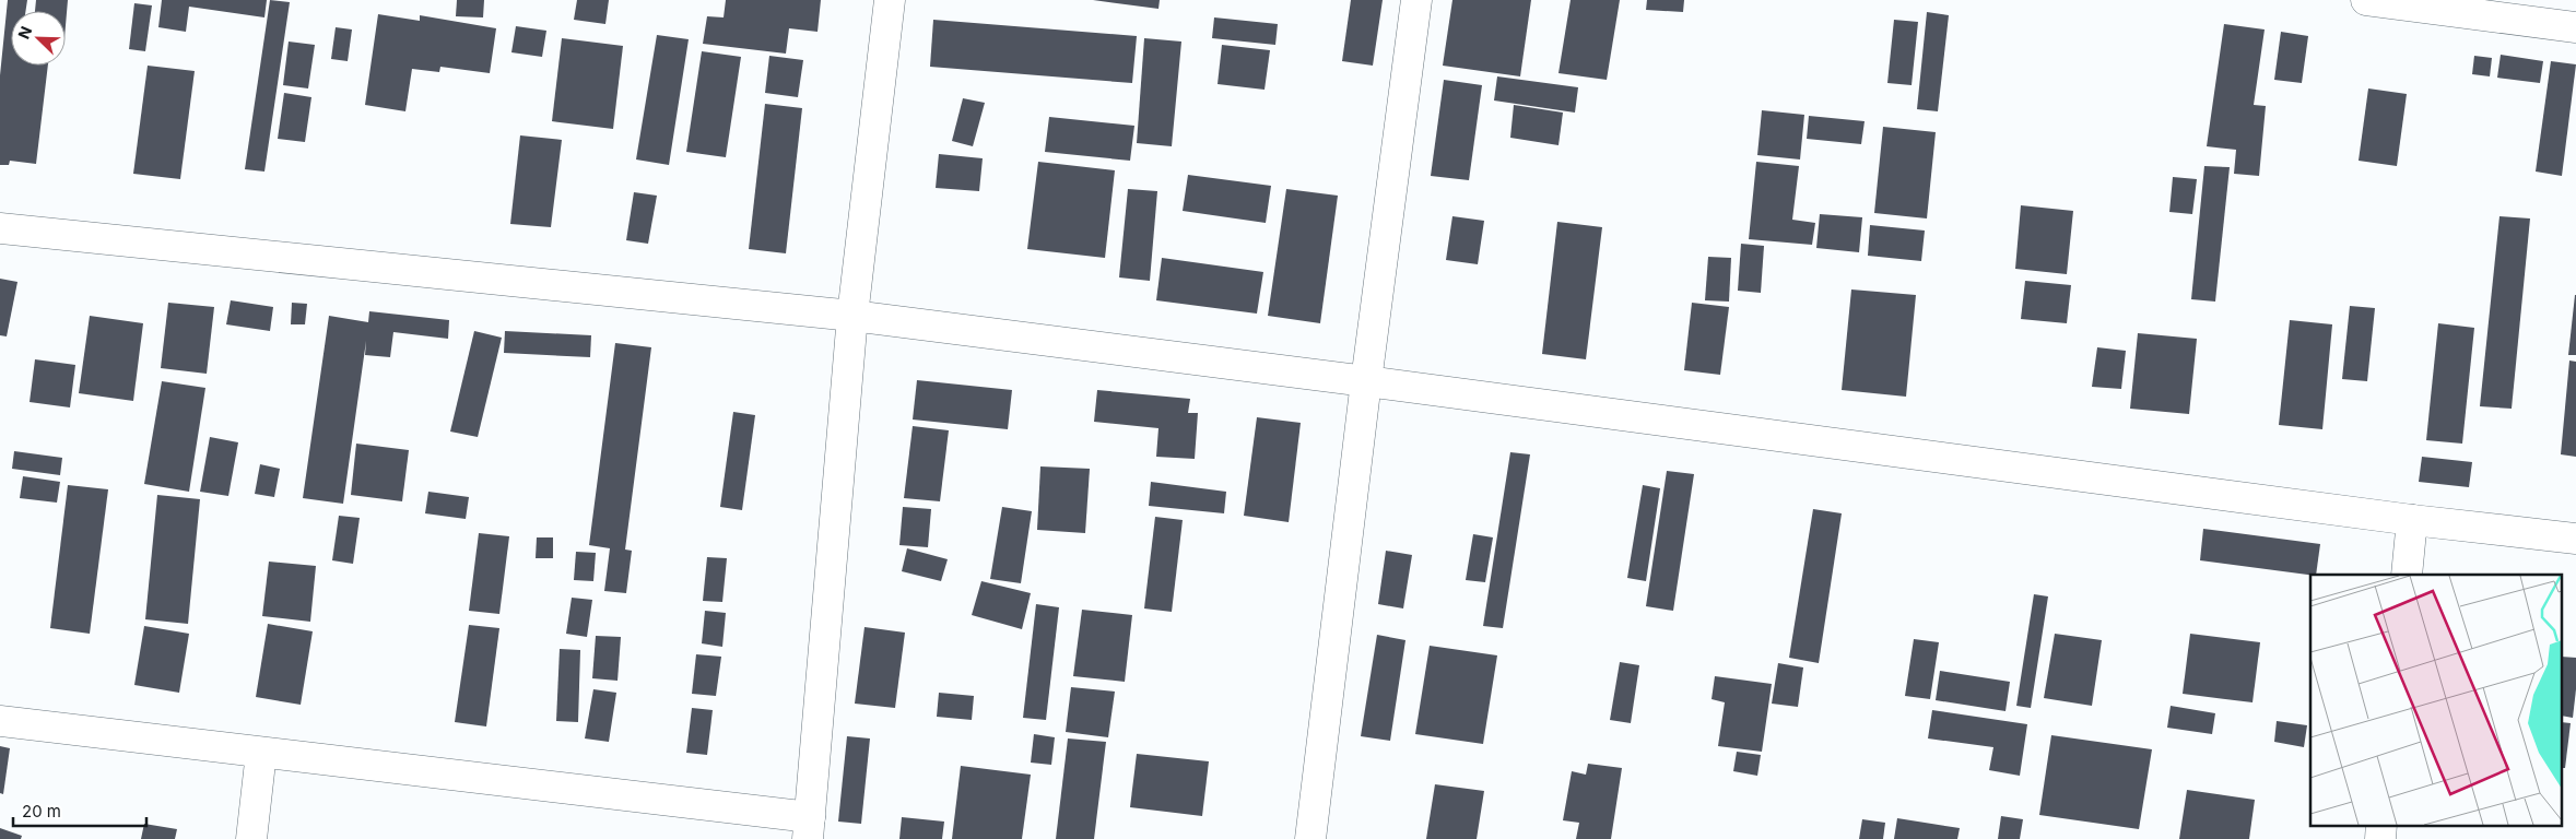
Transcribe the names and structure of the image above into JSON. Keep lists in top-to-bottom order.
{
  "scale_bar": "20 m",
  "north": "top left"
}
